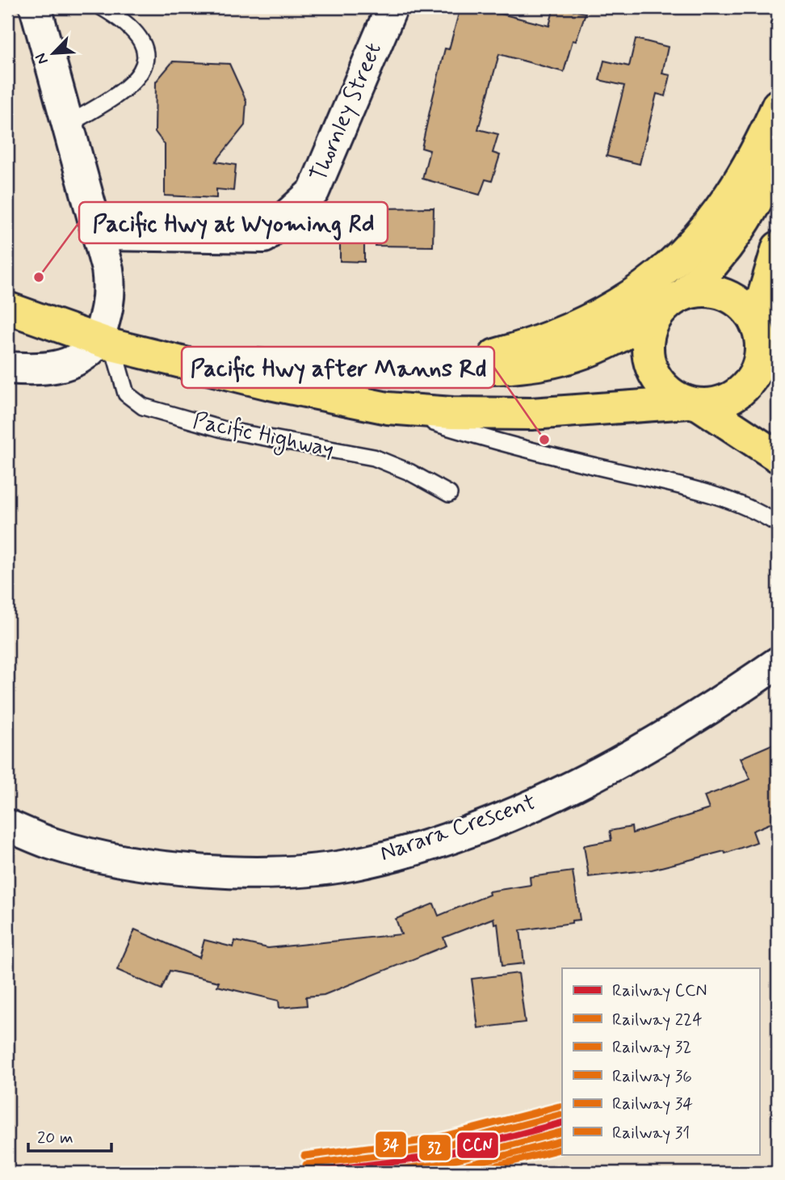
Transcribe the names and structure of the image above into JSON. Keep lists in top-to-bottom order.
{
  "streets": {
    "street": ["Thornley Street", "Narara Crescent"],
    "lane": ["Pacific Highway"]
  },
  "places": ["Pacific Hwy at Wyoming Rd", "Pacific Hwy after Manns Rd"],
  "lines": [
    "rail line 34",
    "rail line 32",
    "rail line CCN",
    "rail line 224",
    "rail line 36",
    "rail line 31"
  ],
  "legend": [
    "Railway CCN",
    "Railway 224",
    "Railway 32",
    "Railway 36",
    "Railway 34",
    "Railway 31"
  ],
  "scale_bar": "20 m",
  "north": "bottom left"
}
